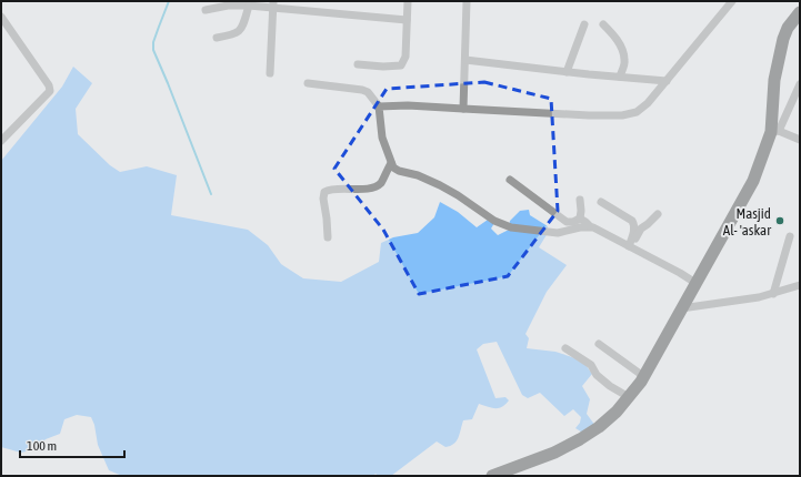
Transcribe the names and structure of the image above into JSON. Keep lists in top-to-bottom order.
{
  "places": ["Masjid Al- 'askar"],
  "scale_bar": "100 m"
}
